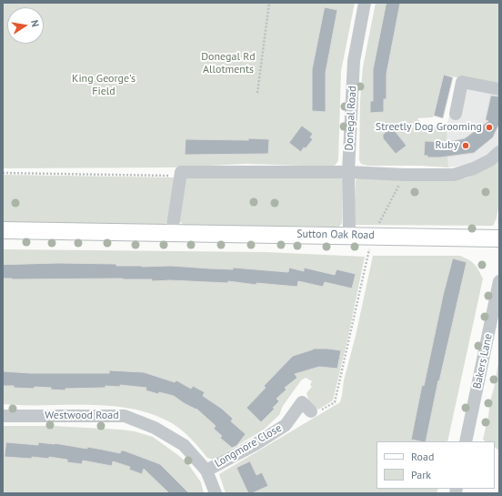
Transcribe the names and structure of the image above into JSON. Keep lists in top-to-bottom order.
{
  "streets": {
    "main road": ["Sutton Oak Road"],
    "street": [
      "Donegal Road",
      "Bakers Lane",
      "Westwood Road",
      "Longmore Close"
    ]
  },
  "crossings": [
    ["Donegal Road", "Sutton Oak Road"],
    ["Westwood Road", "Longmore Close"]
  ],
  "parks": ["Donegal Rd Allotments", "King George's Field"],
  "places": ["Streetly Dog Grooming", "Ruby"],
  "legend": ["Road", "Park"],
  "north": "right"
}
